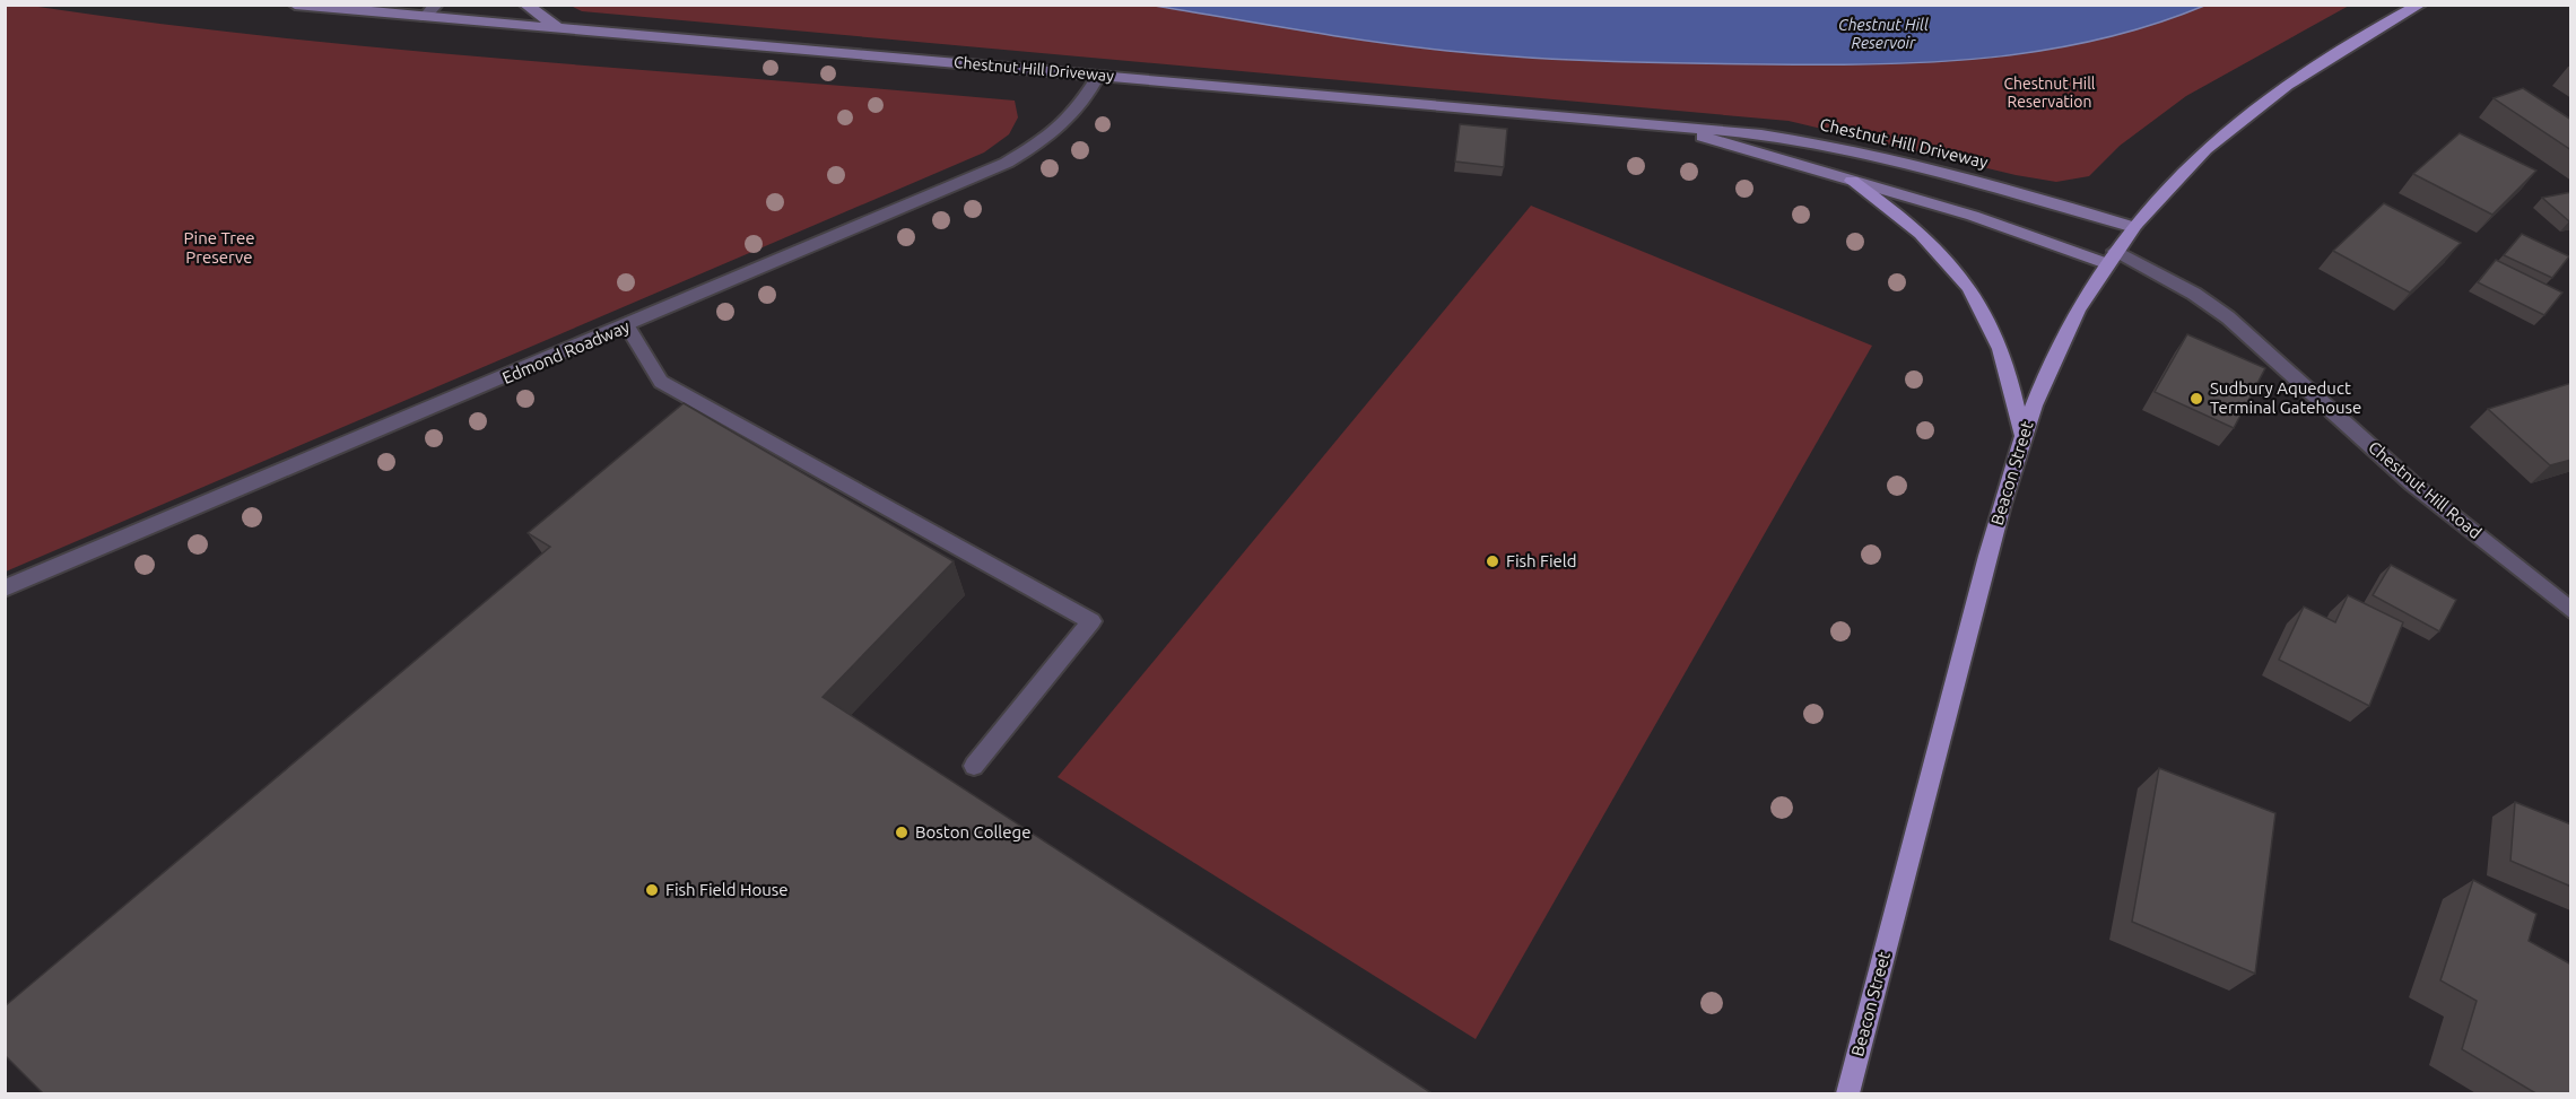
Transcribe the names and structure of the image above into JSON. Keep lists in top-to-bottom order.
{
  "streets": {
    "main road": ["Chestnut Hill Driveway", "Beacon Street"],
    "street": ["Edmond Roadway", "Chestnut Hill Road"]
  },
  "crossings": [
    ["Chestnut Hill Driveway", "Edmond Roadway"],
    ["Chestnut Hill Driveway", "Beacon Street"],
    ["Chestnut Hill Driveway", "Chestnut Hill Road"],
    ["Beacon Street", "Chestnut Hill Road"]
  ],
  "water": ["Chestnut Hill Reservoir"],
  "parks": ["Chestnut Hill Reservation", "Pine Tree Preserve"],
  "places": [
    "Sudbury Aqueduct Terminal Gatehouse",
    "Fish Field",
    "Boston College",
    "Fish Field House"
  ]
}
